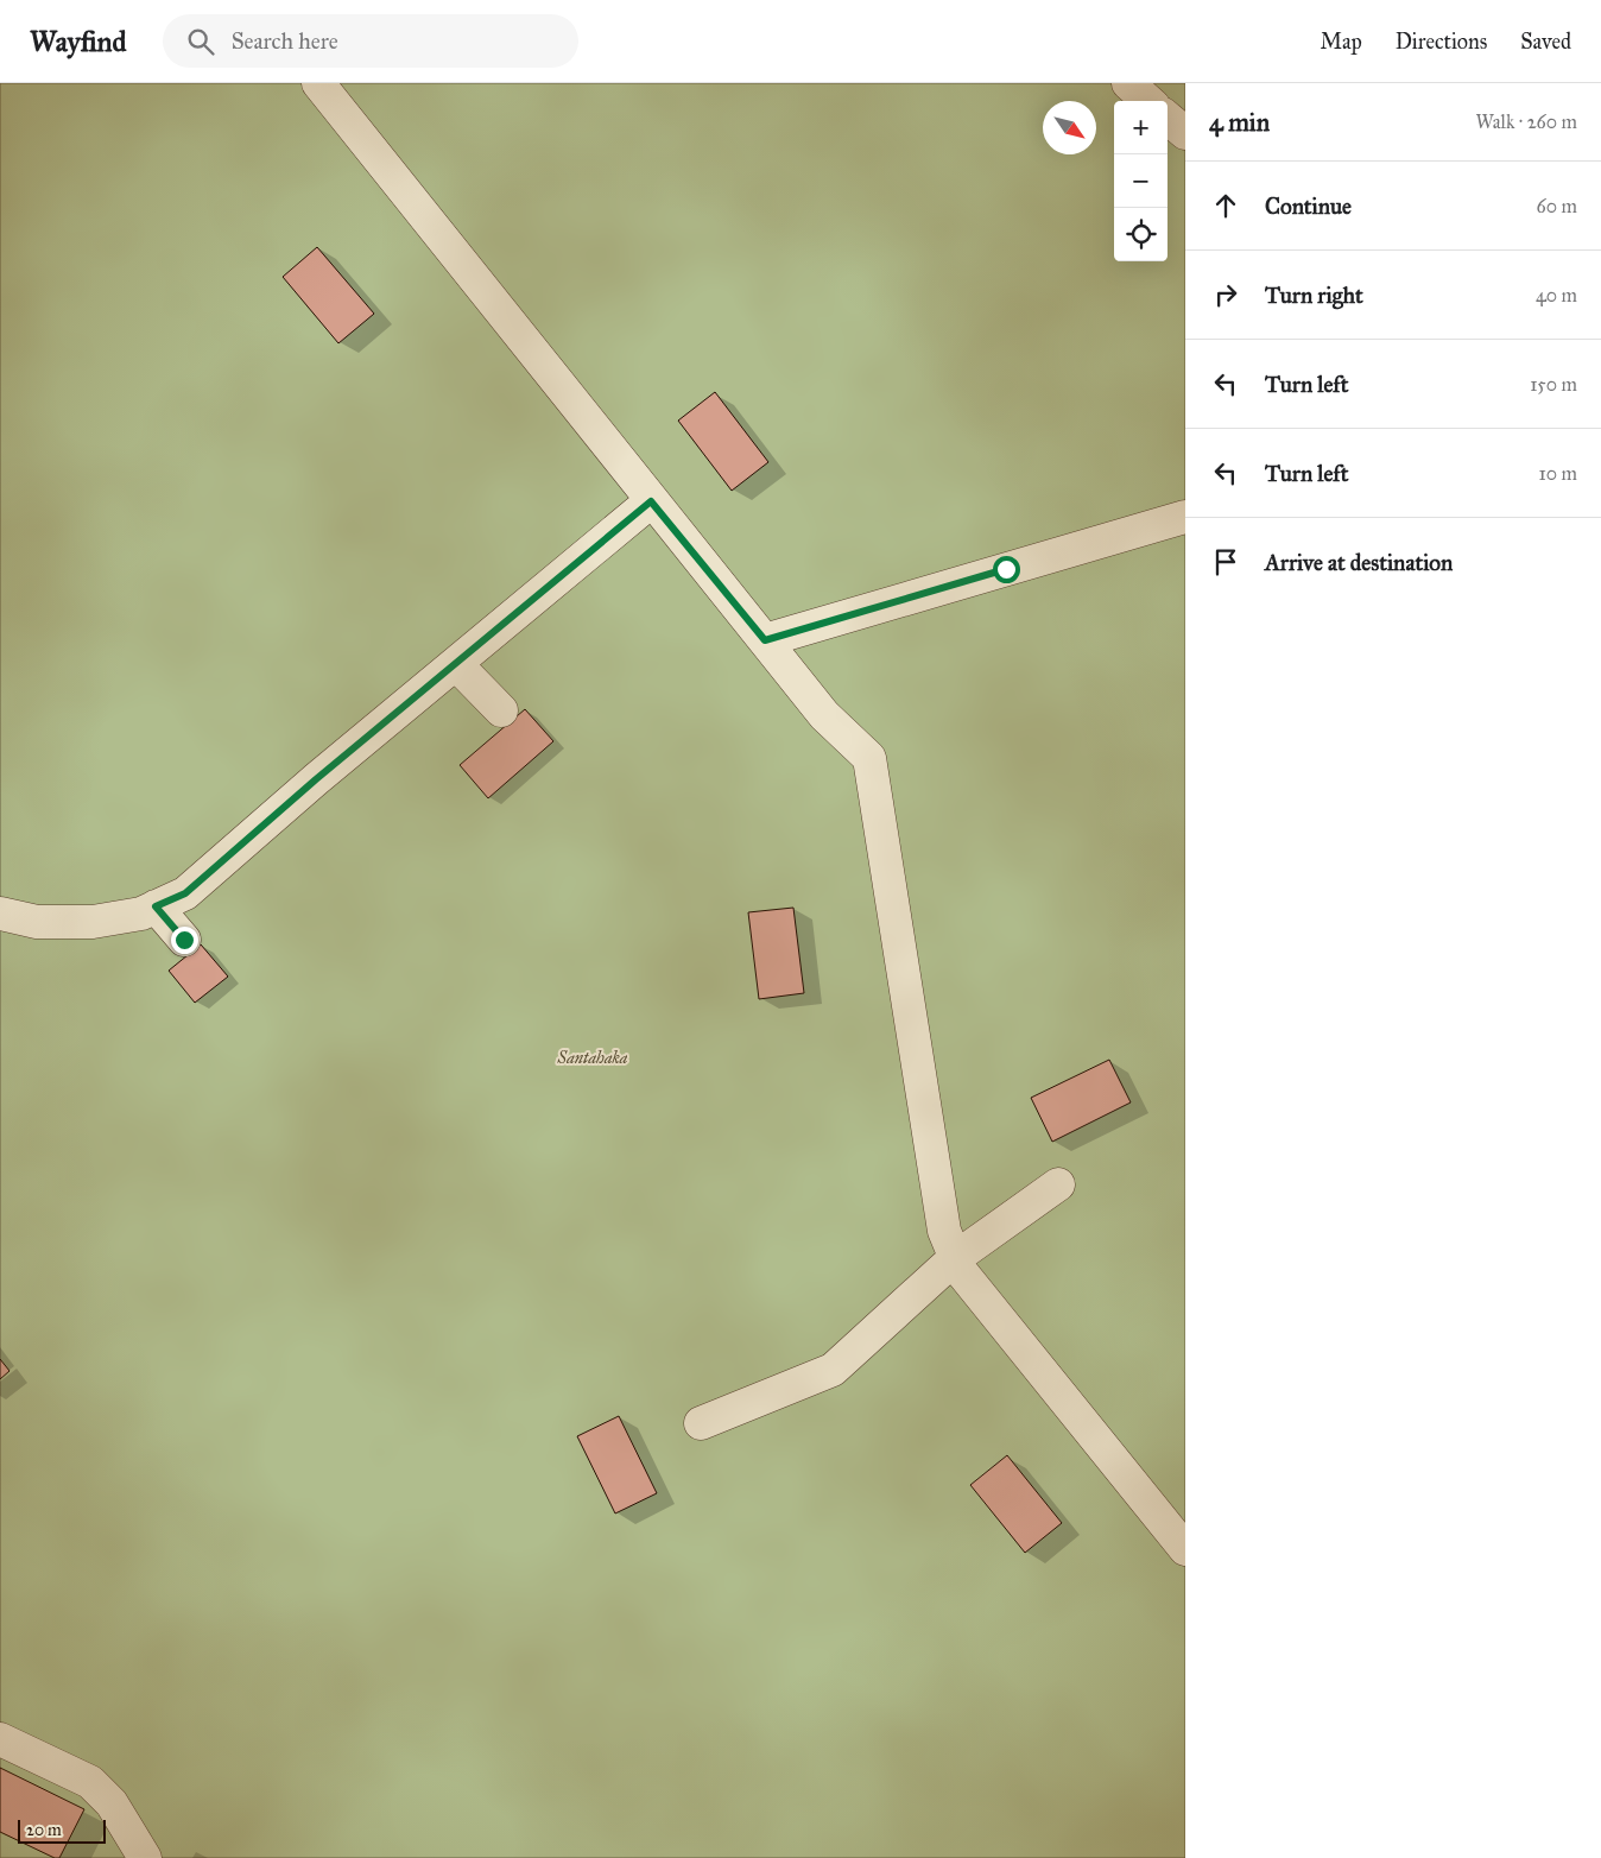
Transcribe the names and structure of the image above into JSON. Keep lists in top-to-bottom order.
{
  "parks": ["Santahaka"],
  "scale_bar": "20 m",
  "north": "bottom right",
  "page": {
    "header": "Wayfind",
    "search": "Search here",
    "nav": ["Map", "Directions", "Saved"],
    "heading": ["4 min", "Walk · 260 m"],
    "map_buttons": ["+", "−"],
    "list": [
      ["Continue", "60 m"],
      ["Turn right", "40 m"],
      ["Turn left", "150 m"],
      ["Turn left", "10 m"],
      "Arrive at destination"
    ],
    "scale": "20 m"
  }
}
